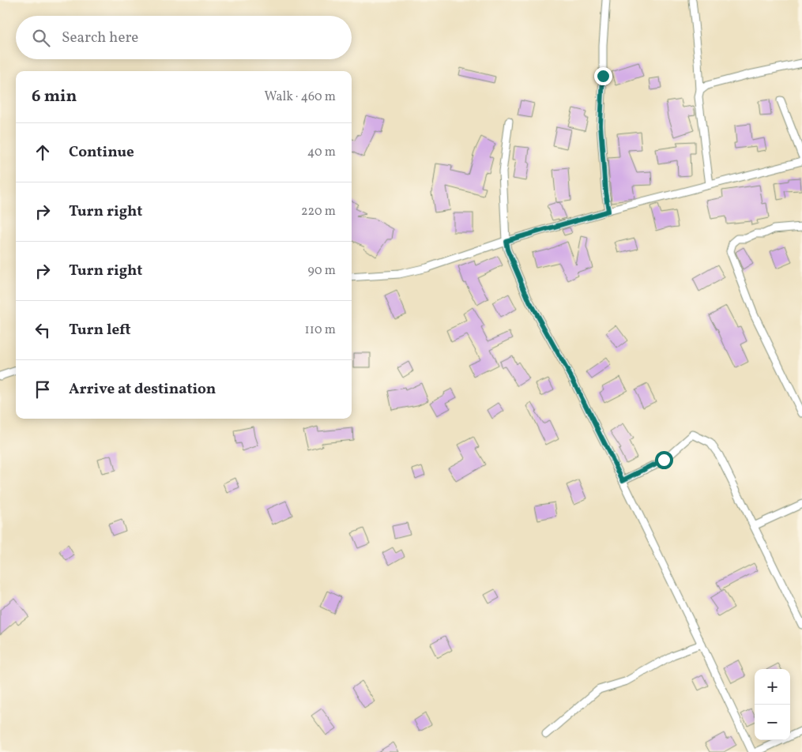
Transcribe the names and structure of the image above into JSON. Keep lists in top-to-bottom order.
{
  "page": {
    "search": "Search here",
    "heading": ["6 min", "Walk · 460 m"],
    "list": [
      ["Continue", "40 m"],
      ["Turn right", "220 m"],
      ["Turn right", "90 m"],
      ["Turn left", "110 m"],
      "Arrive at destination"
    ],
    "map_buttons": ["+", "−"]
  }
}
